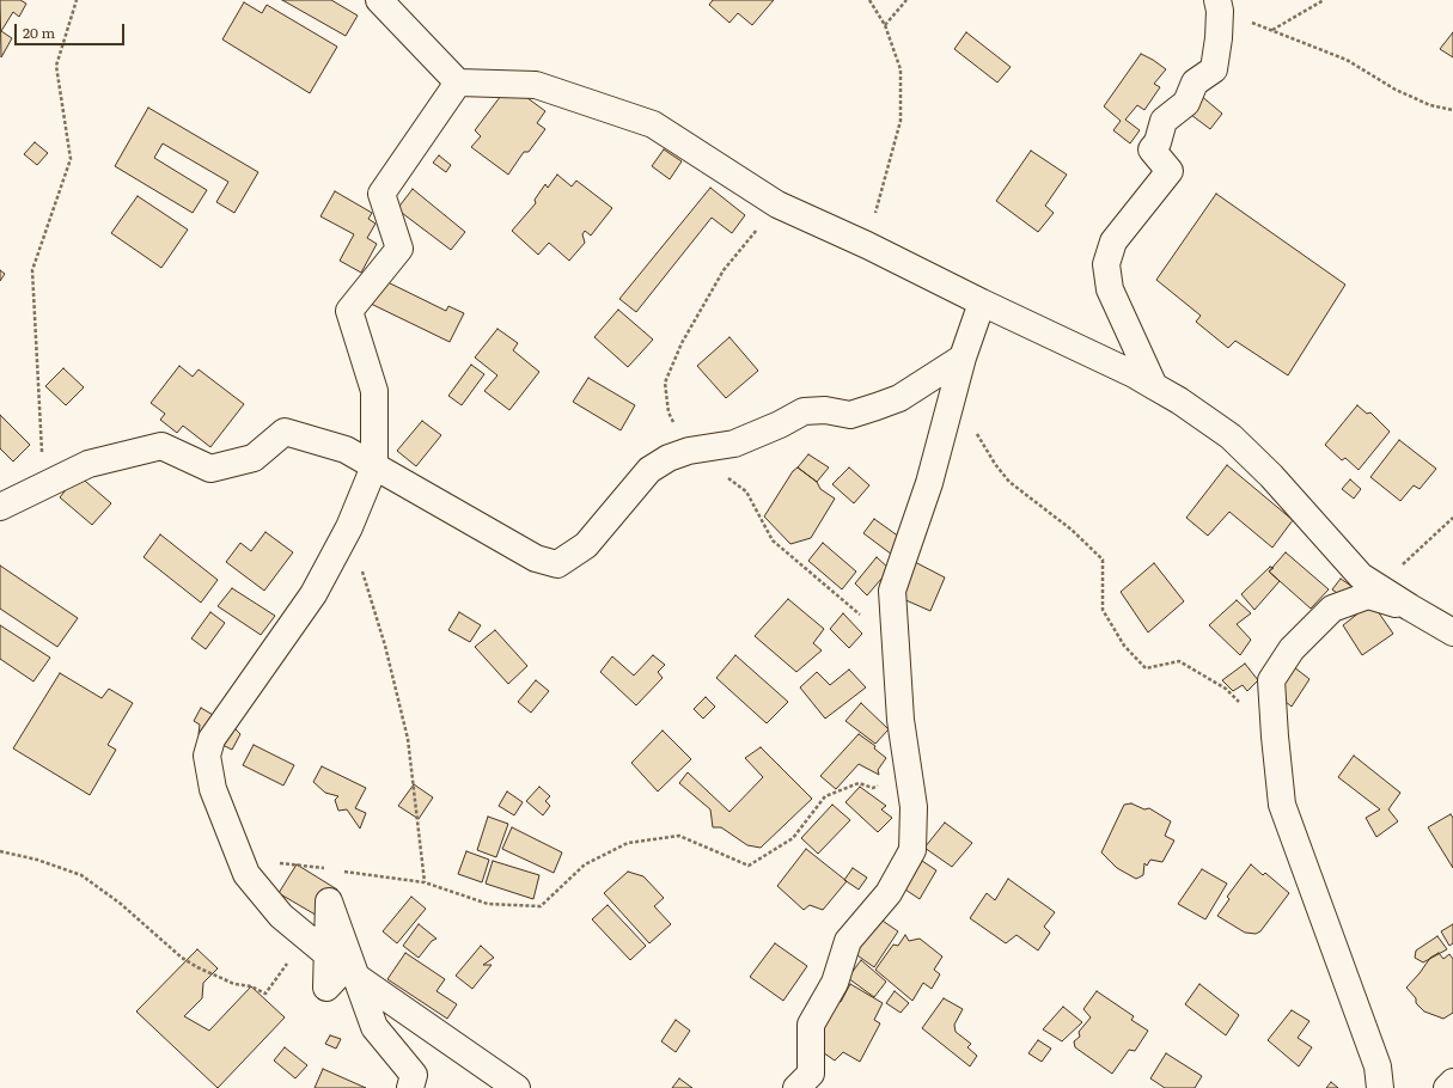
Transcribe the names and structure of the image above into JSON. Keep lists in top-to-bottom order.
{
  "scale_bar": "20 m"
}
